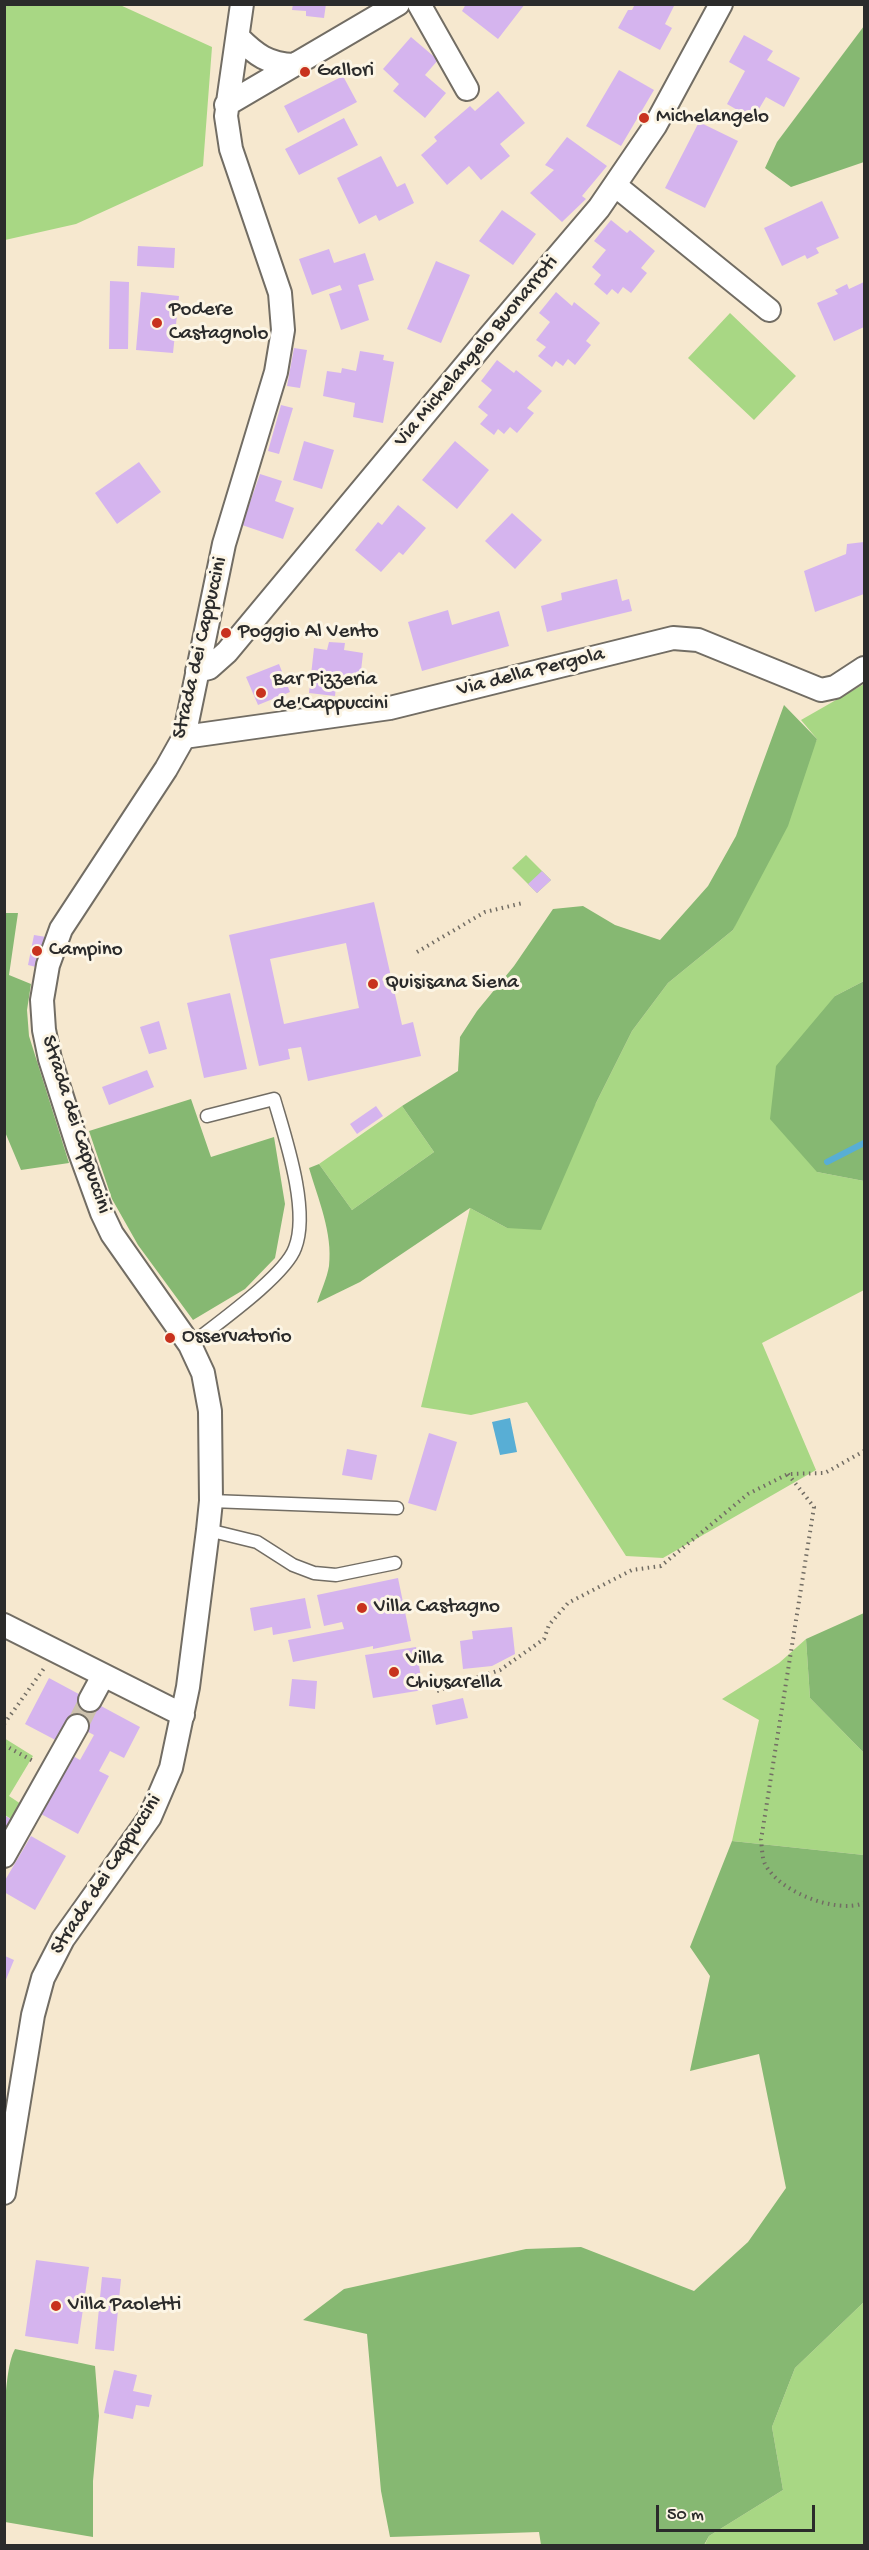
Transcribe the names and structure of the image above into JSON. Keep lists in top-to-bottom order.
{
  "streets": {
    "street": ["Via Michelangelo Buonarroti", "Strada dei Cappuccini", "Via della Pergola"]
  },
  "crossings": [
    ["Via Michelangelo Buonarroti", "Strada dei Cappuccini"],
    ["Strada dei Cappuccini", "Via della Pergola"]
  ],
  "places": [
    "Gallori",
    "Michelangelo",
    "Podere Castagnolo",
    "Poggio Al Vento",
    "Bar Pizzeria de'Cappuccini",
    "Campino",
    "Quisisana Siena",
    "Osservatorio",
    "Villa Castagno",
    "Villa Chiusarella",
    "Villa Paoletti"
  ],
  "scale_bar": "50 m"
}
